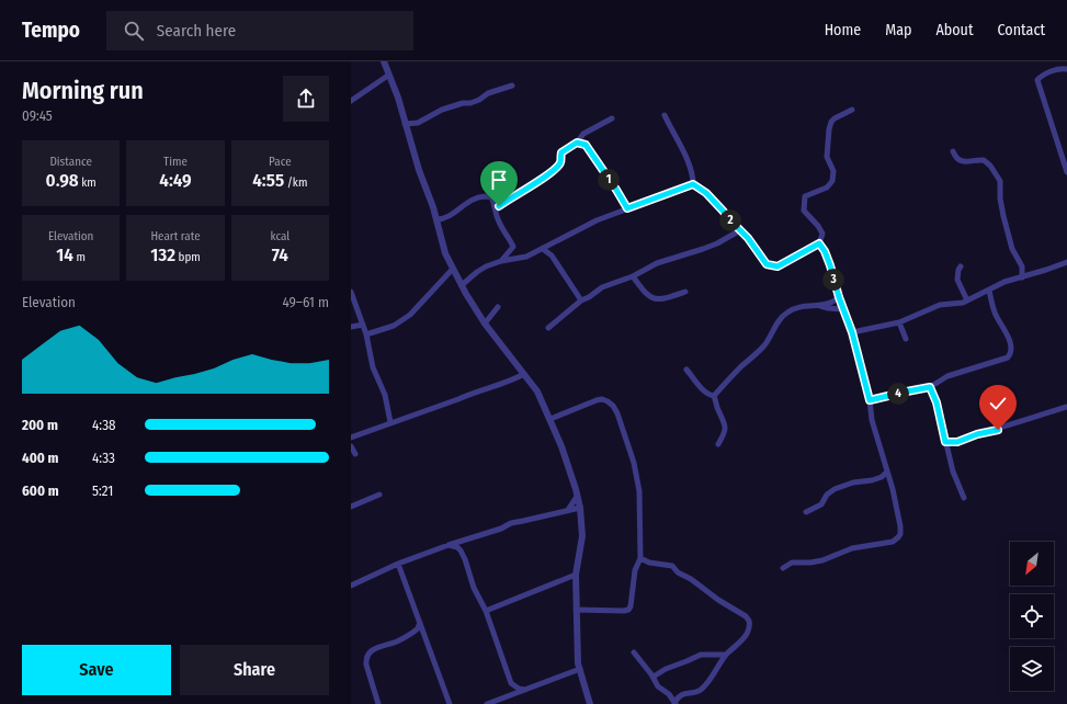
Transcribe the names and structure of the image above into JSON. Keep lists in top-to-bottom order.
{
  "north": "bottom left",
  "page": {
    "header": "Tempo",
    "search": "Search here",
    "nav": [
      "Home",
      "Map",
      "About",
      "Contact"
    ],
    "heading": ["Morning run", "09:45"],
    "stats": [
      ["Distance", "0.98 km"],
      ["Time", "4:49"],
      ["Pace", "4:55 /km"],
      ["Elevation", "14 m"],
      ["Heart rate", "132 bpm"],
      ["kcal", "74"]
    ],
    "pins": [
      "1",
      "2",
      "3",
      "4"
    ],
    "chart": ["Elevation", "49–61 m"],
    "list": [
      {
        "name": "200 m",
        "note": "4:38"
      },
      {
        "name": "400 m",
        "note": "4:33"
      },
      {
        "name": "600 m",
        "note": "5:21"
      }
    ],
    "buttons": ["Save", "Share"]
  }
}
